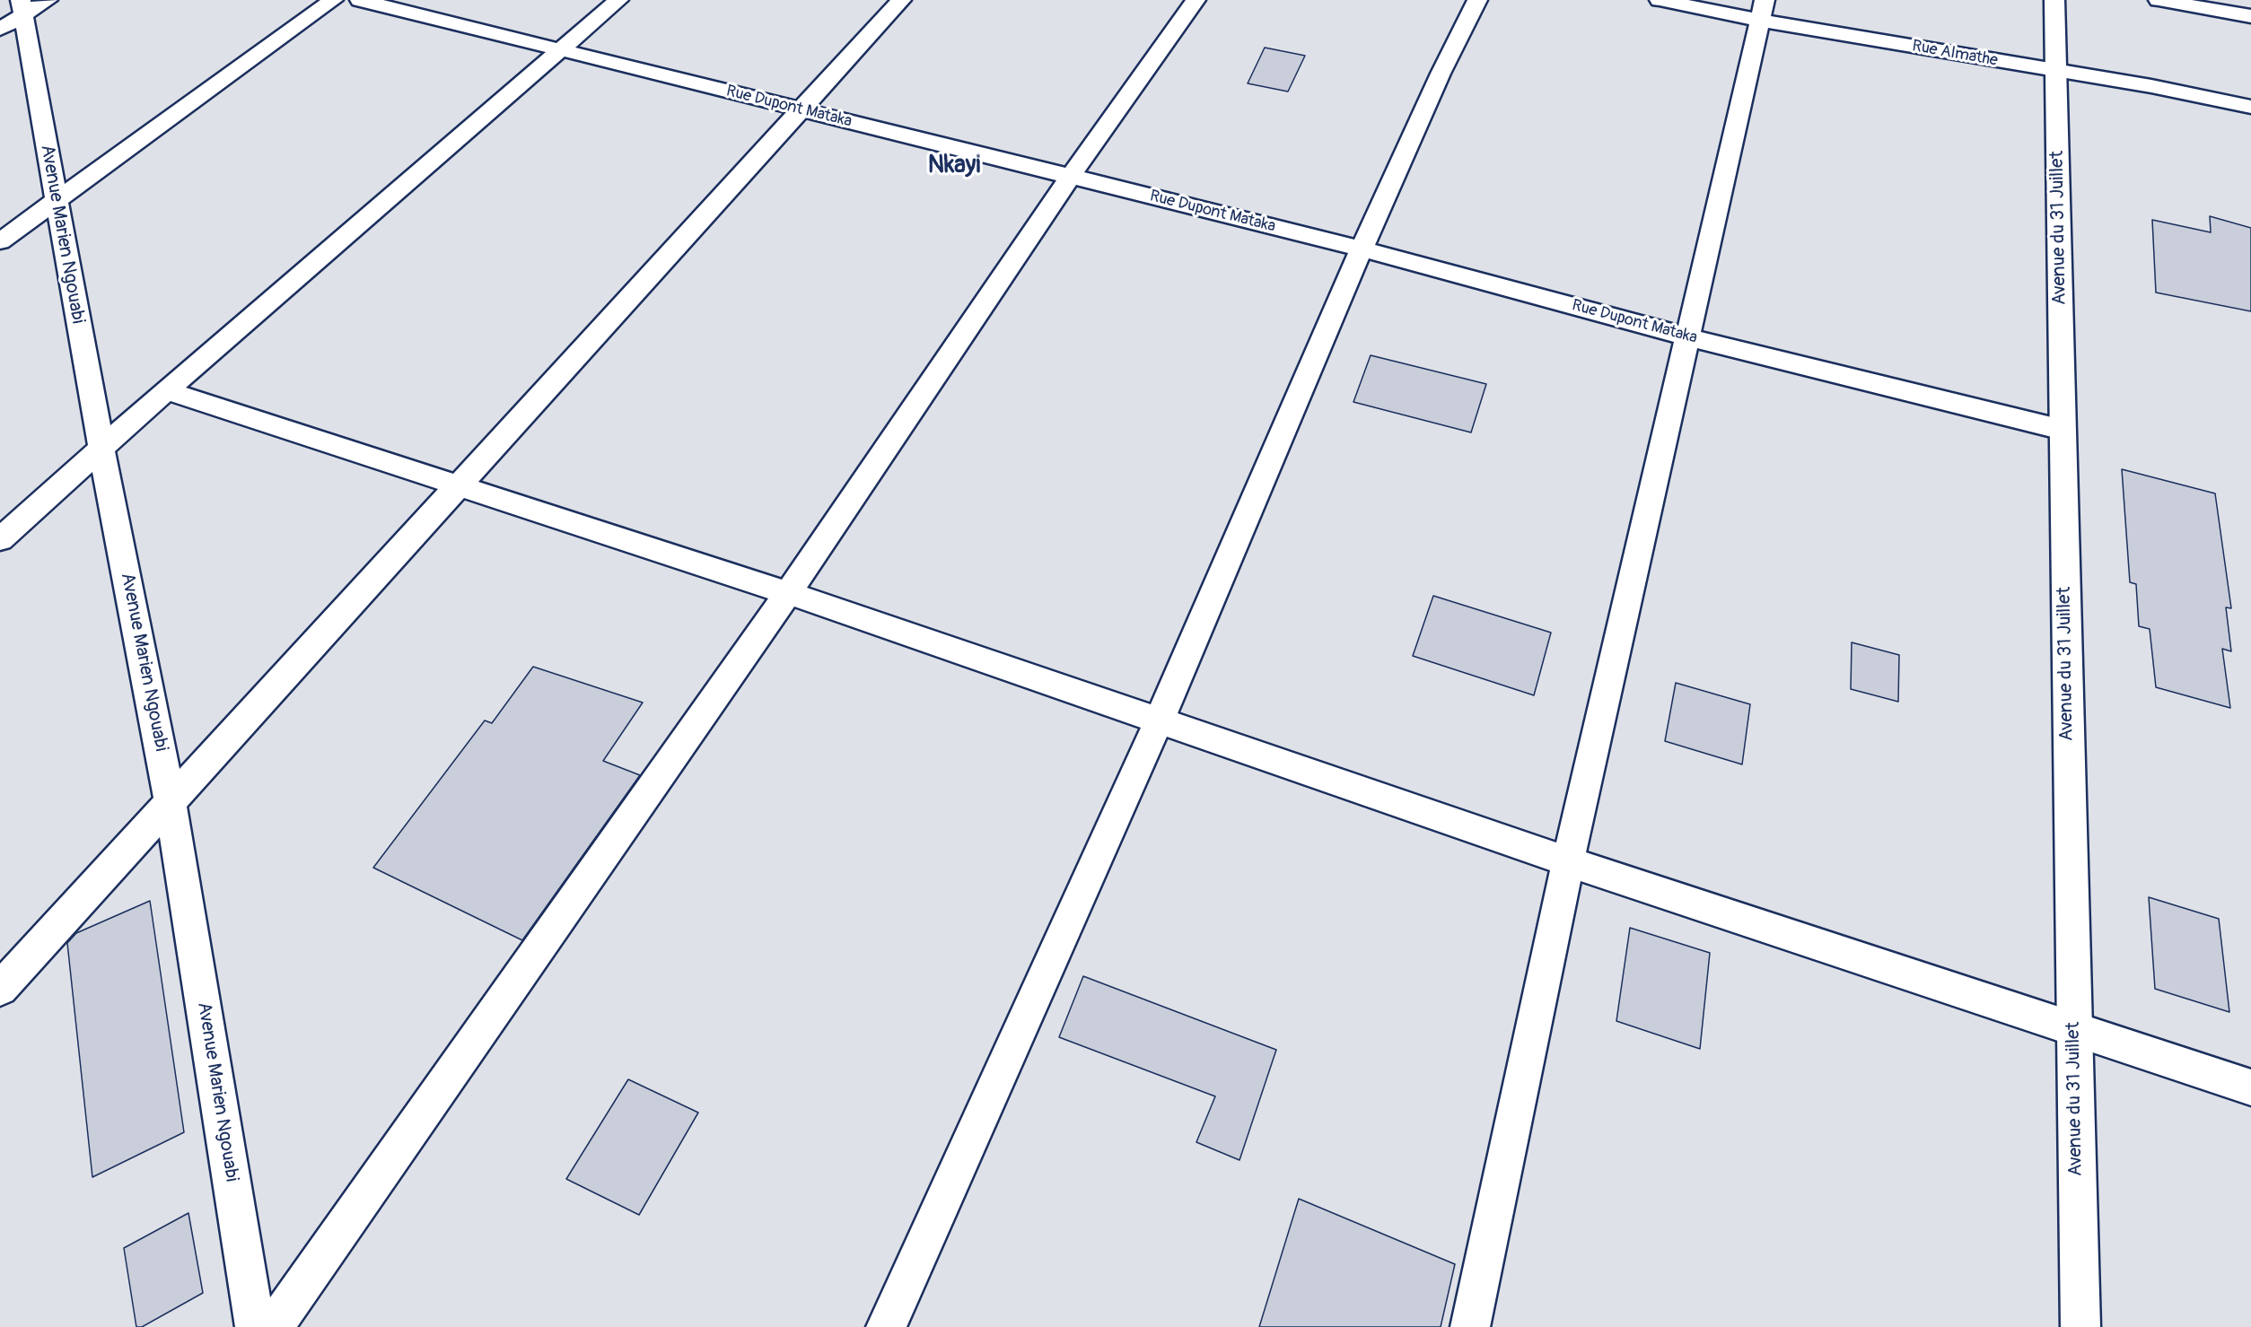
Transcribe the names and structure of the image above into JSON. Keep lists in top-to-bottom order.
{
  "streets": {
    "street": [
      "Rue Almathe",
      "Rue Dupont Mataka",
      "Avenue du 31 Juillet",
      "Avenue Marien Ngouabi"
    ]
  },
  "crossings": [
    ["Rue Almathe", "Avenue du 31 Juillet"],
    ["Rue Dupont Mataka", "Avenue du 31 Juillet"]
  ],
  "districts": ["Nkayi"]
}
